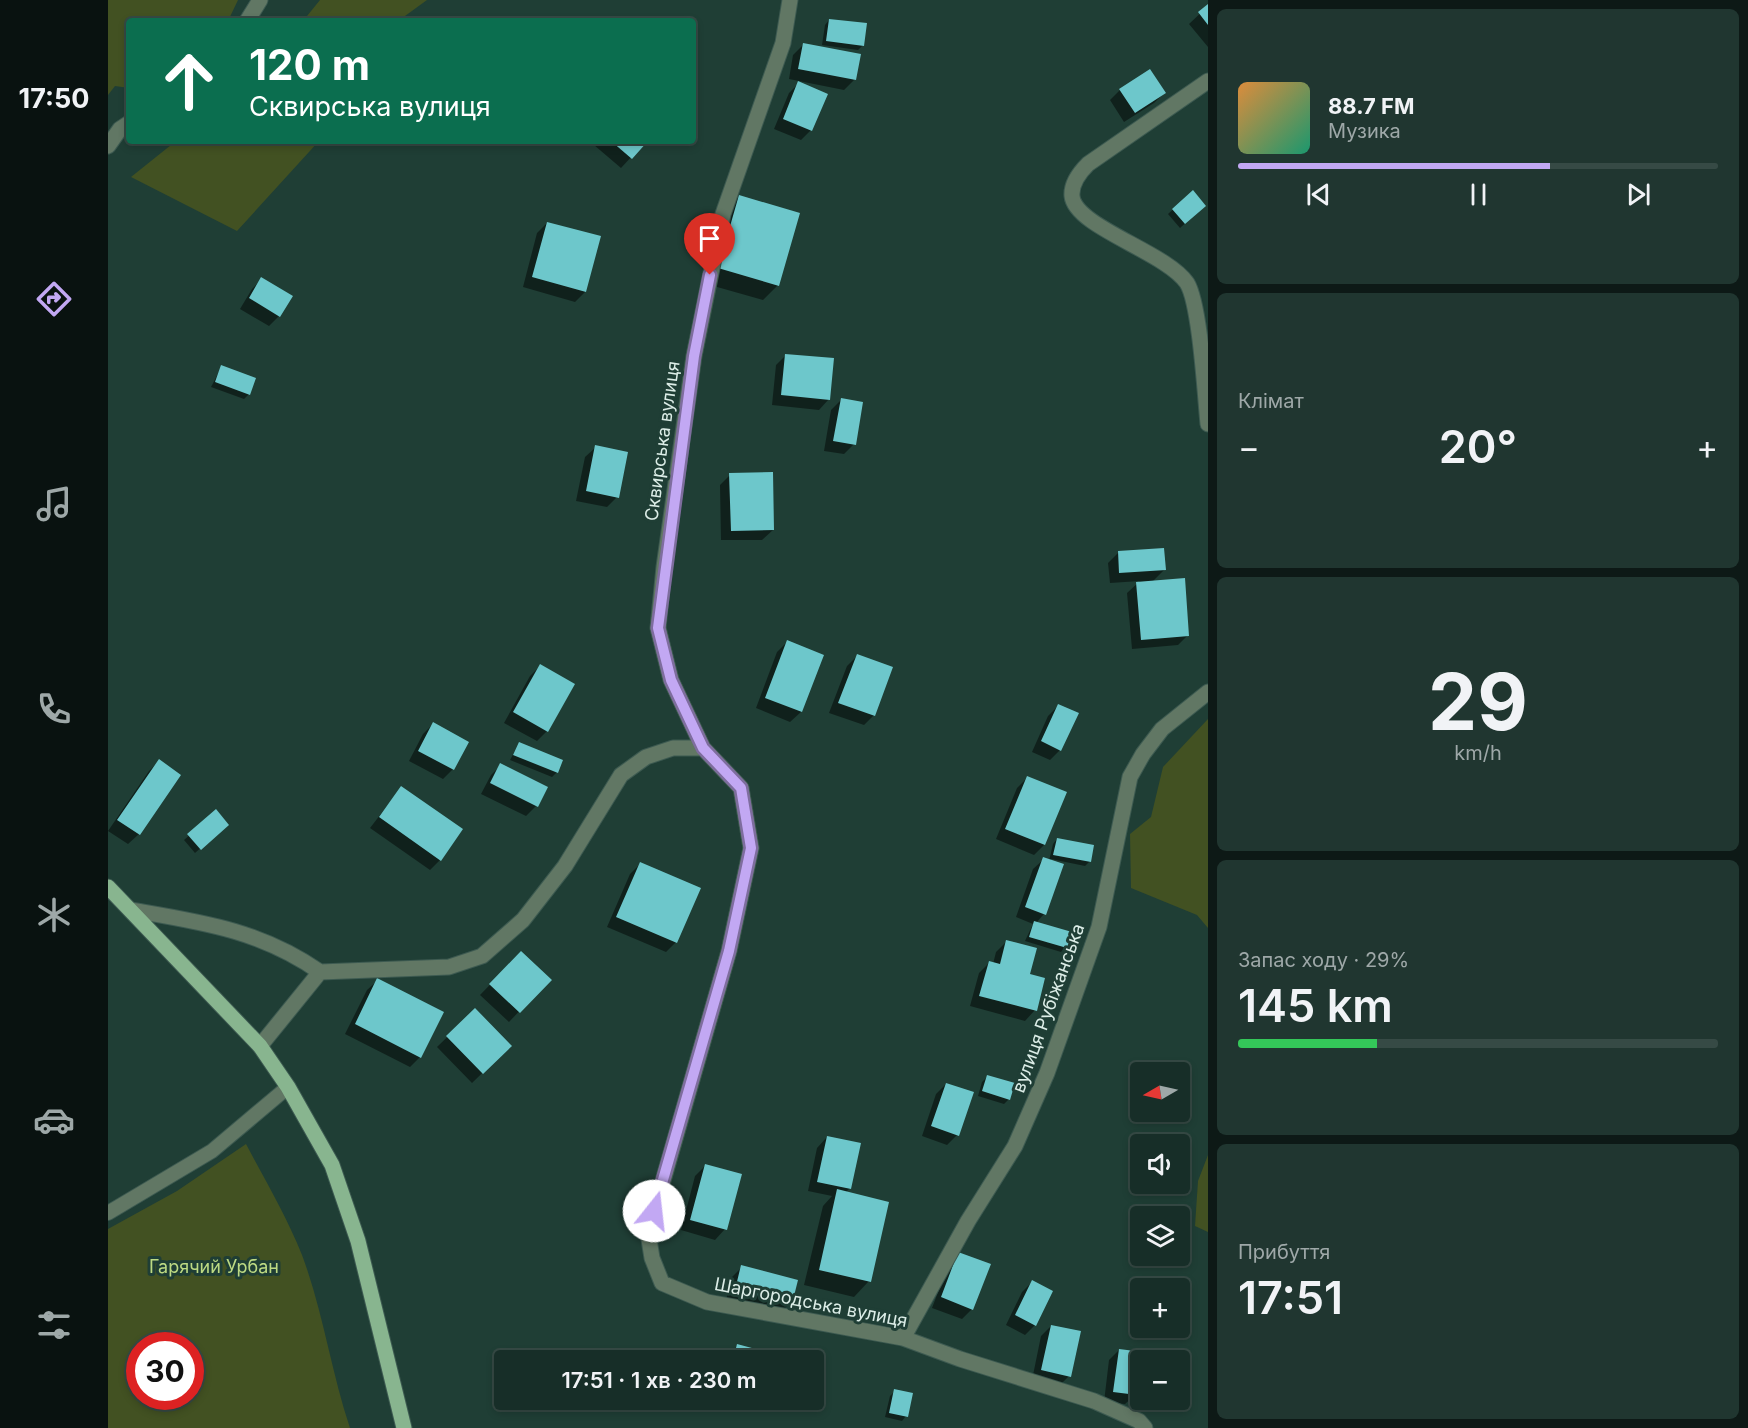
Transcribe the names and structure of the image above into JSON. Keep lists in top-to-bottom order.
{
  "streets": {
    "street": ["Сквирська вулиця", "вулиця Рубіжанська", "Шаргородська вулиця"]
  },
  "crossings": [
    ["Сквирська вулиця", "Шаргородська вулиця"],
    ["вулиця Рубіжанська", "Шаргородська вулиця"]
  ],
  "parks": ["Гарячий Урбан"],
  "north": "left",
  "page": {
    "tabs": "17:50",
    "turn": ["120 m", "Сквирська вулиця"],
    "song": ["88.7 FM", "Музика"],
    "tile": [
      "Клімат",
      ["29", "km/h"],
      ["Запас ходу · 29%", "145 km"],
      ["Прибуття", "17:51"]
    ],
    "heat": ["−", "20°", "+"],
    "map_buttons": ["+", "−"],
    "limit": "30",
    "trip": "17:51 · 1 хв · 230 m"
  }
}
